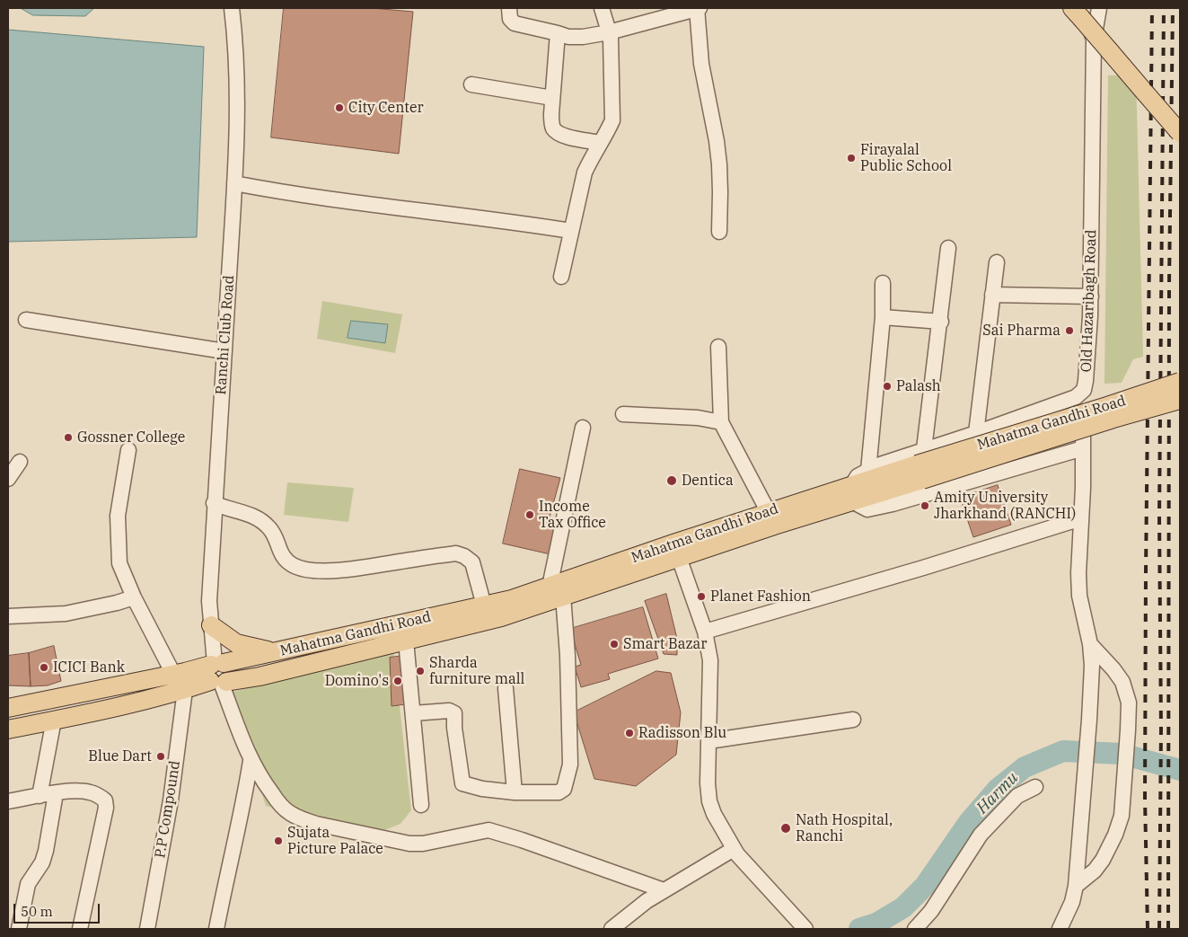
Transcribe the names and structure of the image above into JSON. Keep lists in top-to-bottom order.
{
  "streets": {
    "main road": ["Mahatma Gandhi Road"],
    "street": ["Old Hazaribagh Road", "Ranchi Club Road", "P.P Compound"]
  },
  "crossings": [
    ["Old Hazaribagh Road", "Mahatma Gandhi Road"],
    ["Ranchi Club Road", "Mahatma Gandhi Road"],
    ["Mahatma Gandhi Road", "P.P Compound"]
  ],
  "water": ["Harmu"],
  "places": [
    "City Center",
    "Firayalal Public School",
    "Sai Pharma",
    "Palash",
    "Gossner College",
    "Dentica",
    "Amity University Jharkhand (RANCHI)",
    "Income Tax Office",
    "Planet Fashion",
    "Smart Bazar",
    "ICICI Bank",
    "Sharda furniture mall",
    "Domino's",
    "Radisson Blu",
    "Blue Dart",
    "Nath Hospital, Ranchi",
    "Sujata Picture Palace"
  ],
  "scale_bar": "50 m"
}
